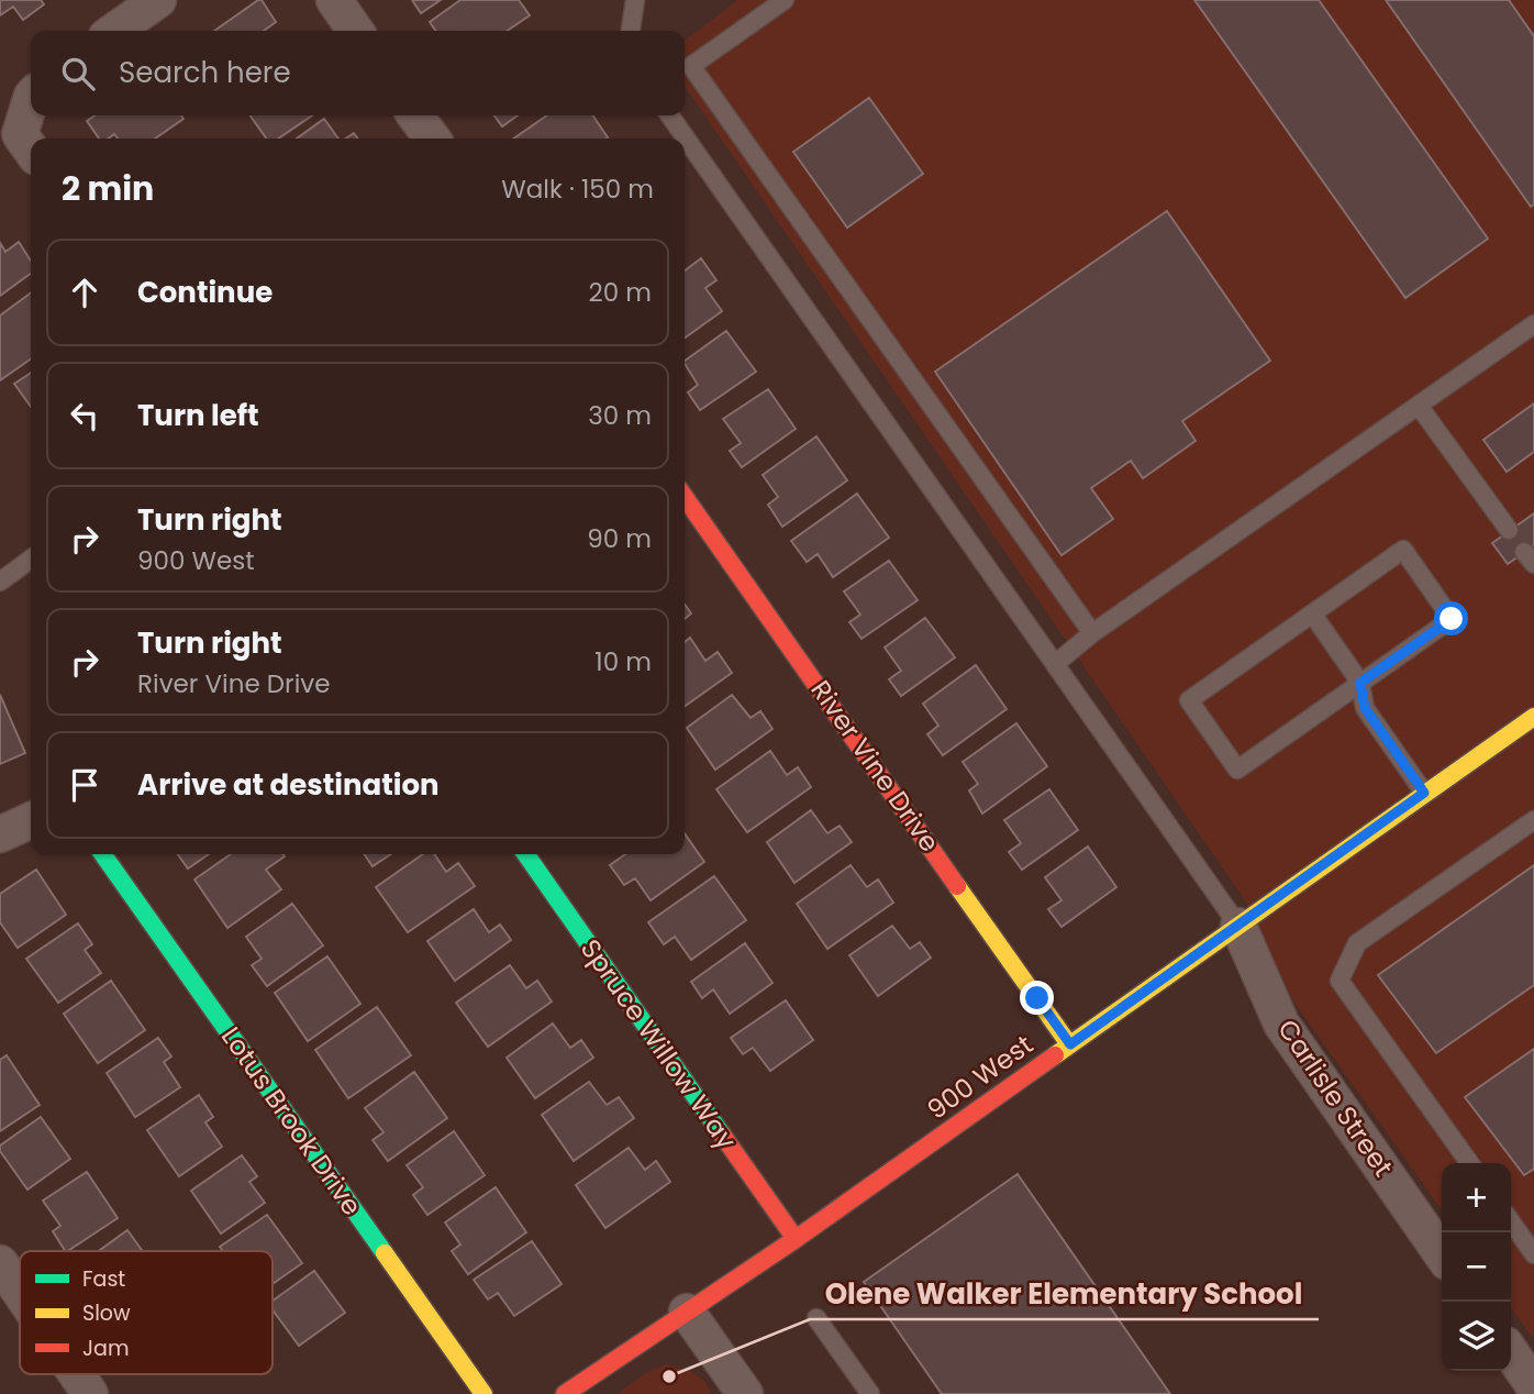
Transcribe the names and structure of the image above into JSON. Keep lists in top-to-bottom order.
{
  "streets": {
    "street": [
      "River Vine Drive",
      "Spruce Willow Way",
      "900 West",
      "Carlisle Street",
      "Lotus Brook Drive"
    ]
  },
  "crossings": [
    ["River Vine Drive", "900 West"],
    ["Spruce Willow Way", "900 West"],
    ["900 West", "Carlisle Street"]
  ],
  "places": ["Olene Walker Elementary School"],
  "legend": ["Fast", "Slow", "Jam"],
  "page": {
    "search": "Search here",
    "heading": ["2 min", "Walk · 150 m"],
    "list": [
      ["Continue", "20 m"],
      ["Turn left", "30 m"],
      ["Turn right", "900 West", "90 m"],
      ["Turn right", "River Vine Drive", "10 m"],
      "Arrive at destination"
    ],
    "map_buttons": ["+", "−"]
  }
}
